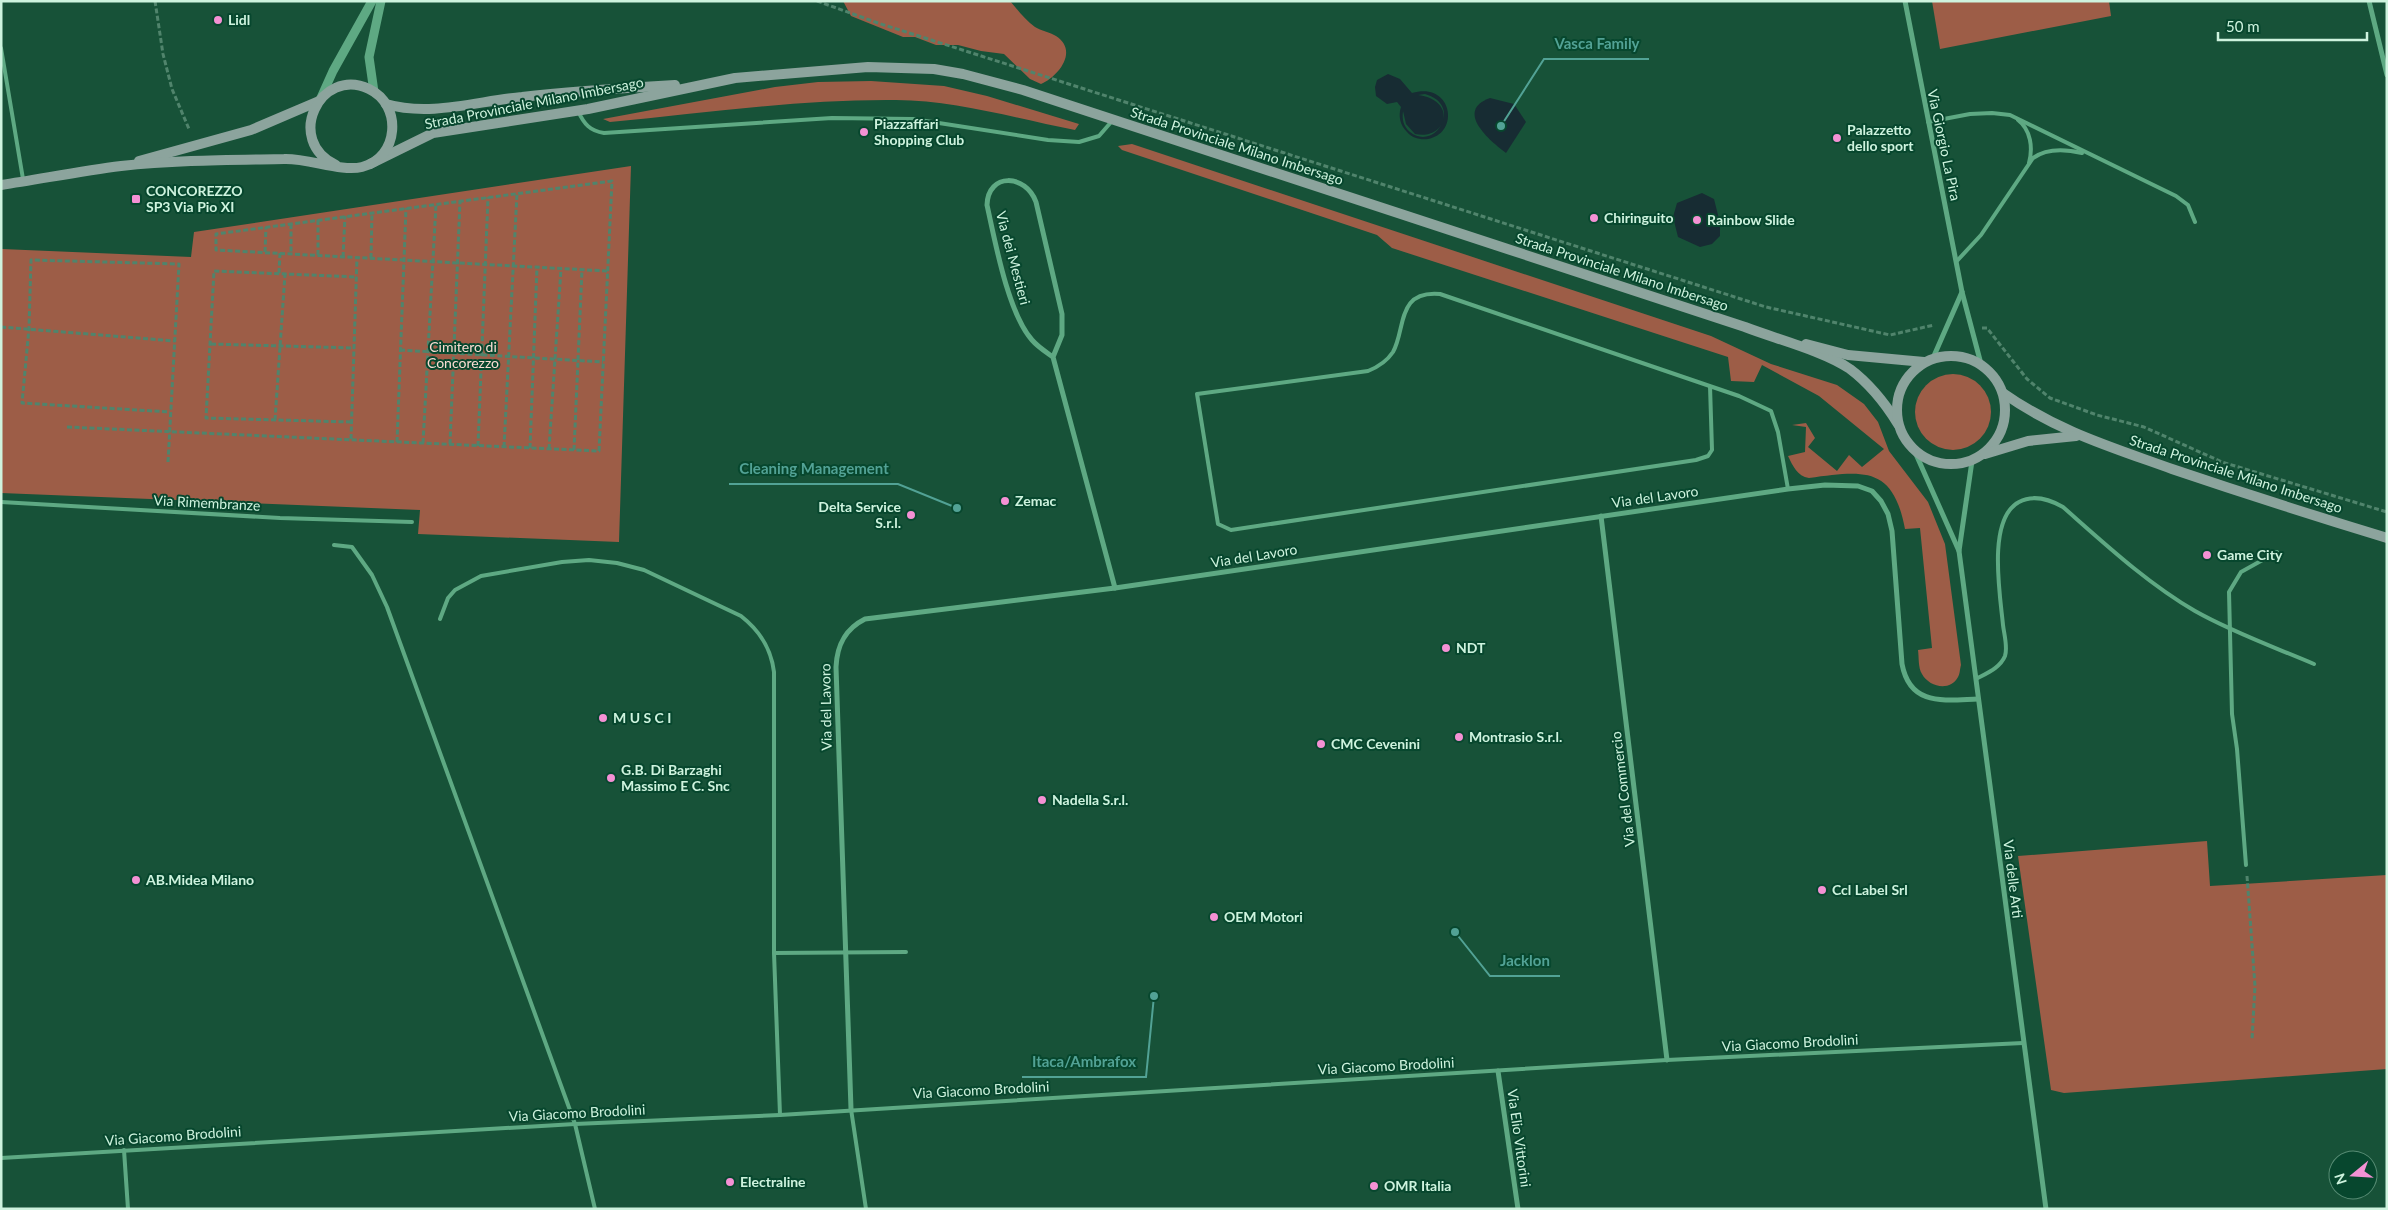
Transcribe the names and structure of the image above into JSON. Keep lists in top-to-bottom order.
{
  "streets": {
    "main road": ["Strada Provinciale Milano Imbersago"],
    "street": [
      "Via Giorgio La Pira",
      "Via dei Mestieri",
      "Via del Lavoro",
      "Via del Commercio",
      "Via delle Arti",
      "Via Elio Vittorini"
    ],
    "lane": ["Via Rimembranze", "Via Giacomo Brodolini"]
  },
  "crossings": [
    ["Strada Provinciale Milano Imbersago", "Via Giorgio La Pira"],
    ["Strada Provinciale Milano Imbersago", "Via delle Arti"],
    ["Via Giorgio La Pira", "Via delle Arti"],
    ["Via del Lavoro", "Via del Commercio"],
    ["Via del Lavoro", "Via delle Arti"],
    ["Via del Lavoro", "Via Giacomo Brodolini"],
    ["Via del Commercio", "Via Giacomo Brodolini"],
    ["Via delle Arti", "Via Giacomo Brodolini"],
    ["Via Giacomo Brodolini", "Via Elio Vittorini"]
  ],
  "parks": ["Cimitero di Concorezzo"],
  "places": {
    "other": [
      "Lidl",
      "Vasca Family",
      "Piazzaffari Shopping Club",
      "Palazzetto dello sport",
      "Chiringuito",
      "Rainbow Slide",
      "Zemac",
      "Cleaning Management",
      "Delta Service S.r.l.",
      "Game City",
      "NDT",
      "M U S C I",
      "Montrasio S.r.l.",
      "CMC Cevenini",
      "G.B. Di Barzaghi Massimo E C. Snc",
      "Nadella S.r.l.",
      "AB.Midea Milano",
      "Ccl Label Srl",
      "OEM Motori",
      "Jacklon",
      "Itaca/Ambrafox",
      "Electraline",
      "OMR Italia"
    ],
    "transit": ["CONCOREZZO SP3 Via Pio XI"]
  },
  "scale_bar": "50 m",
  "north": "left"
}
